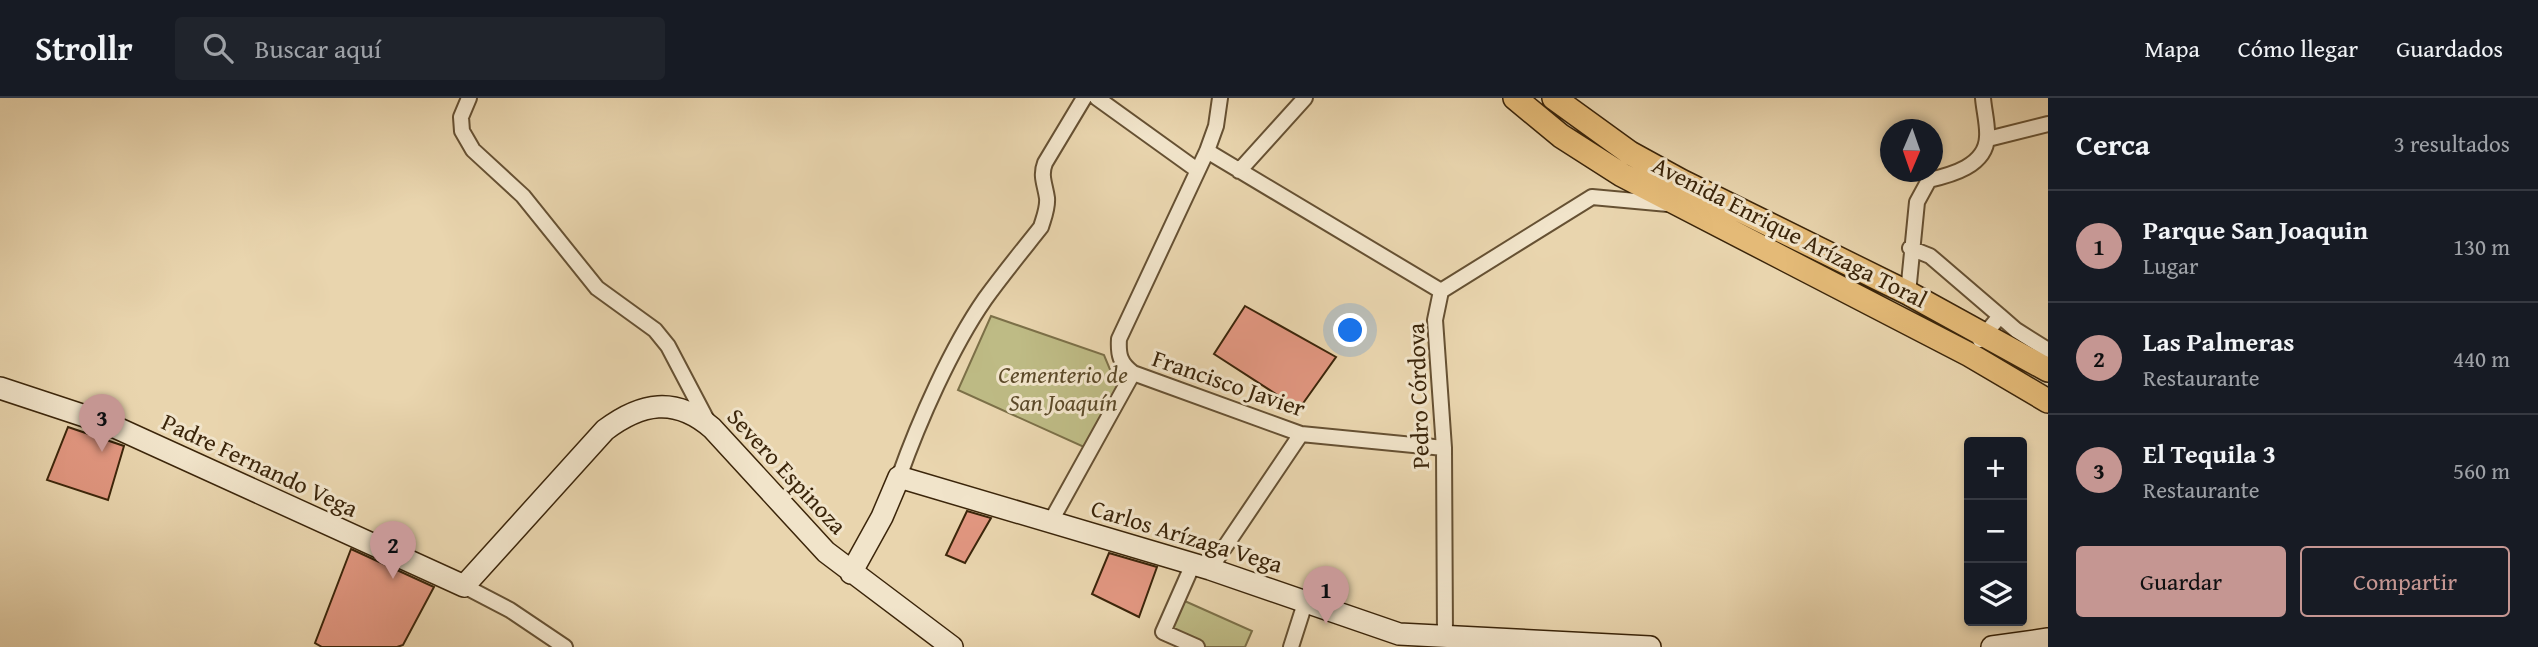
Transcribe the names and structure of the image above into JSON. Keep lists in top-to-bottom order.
{
  "streets": {
    "main road": ["Avenida Enrique Arízaga Toral"],
    "street": [
      "Francisco Javier",
      "Pedro Córdova",
      "Padre Fernando Vega",
      "Severo Espinoza",
      "Carlos Arízaga Vega"
    ]
  },
  "crossings": [
    ["Avenida Enrique Arízaga Toral", "Pedro Córdova"],
    ["Francisco Javier", "Pedro Córdova"],
    ["Pedro Córdova", "Carlos Arízaga Vega"],
    ["Padre Fernando Vega", "Severo Espinoza"]
  ],
  "parks": ["Cementerio de San Joaquín"],
  "north": "bottom",
  "page": {
    "header": "Strollr",
    "search": "Buscar aquí",
    "nav": ["Mapa", "Cómo llegar", "Guardados"],
    "heading": ["Cerca", "3 resultados"],
    "list": [
      {
        "mark": "1",
        "name": "Parque San Joaquin",
        "note": "Lugar",
        "value": "130 m"
      },
      {
        "mark": "2",
        "name": "Las Palmeras",
        "note": "Restaurante",
        "value": "440 m"
      },
      {
        "mark": "3",
        "name": "El Tequila 3",
        "note": "Restaurante",
        "value": "560 m"
      }
    ],
    "pins": ["3", "2", "1"],
    "map_buttons": ["+", "−"],
    "buttons": ["Guardar", "Compartir"]
  }
}
